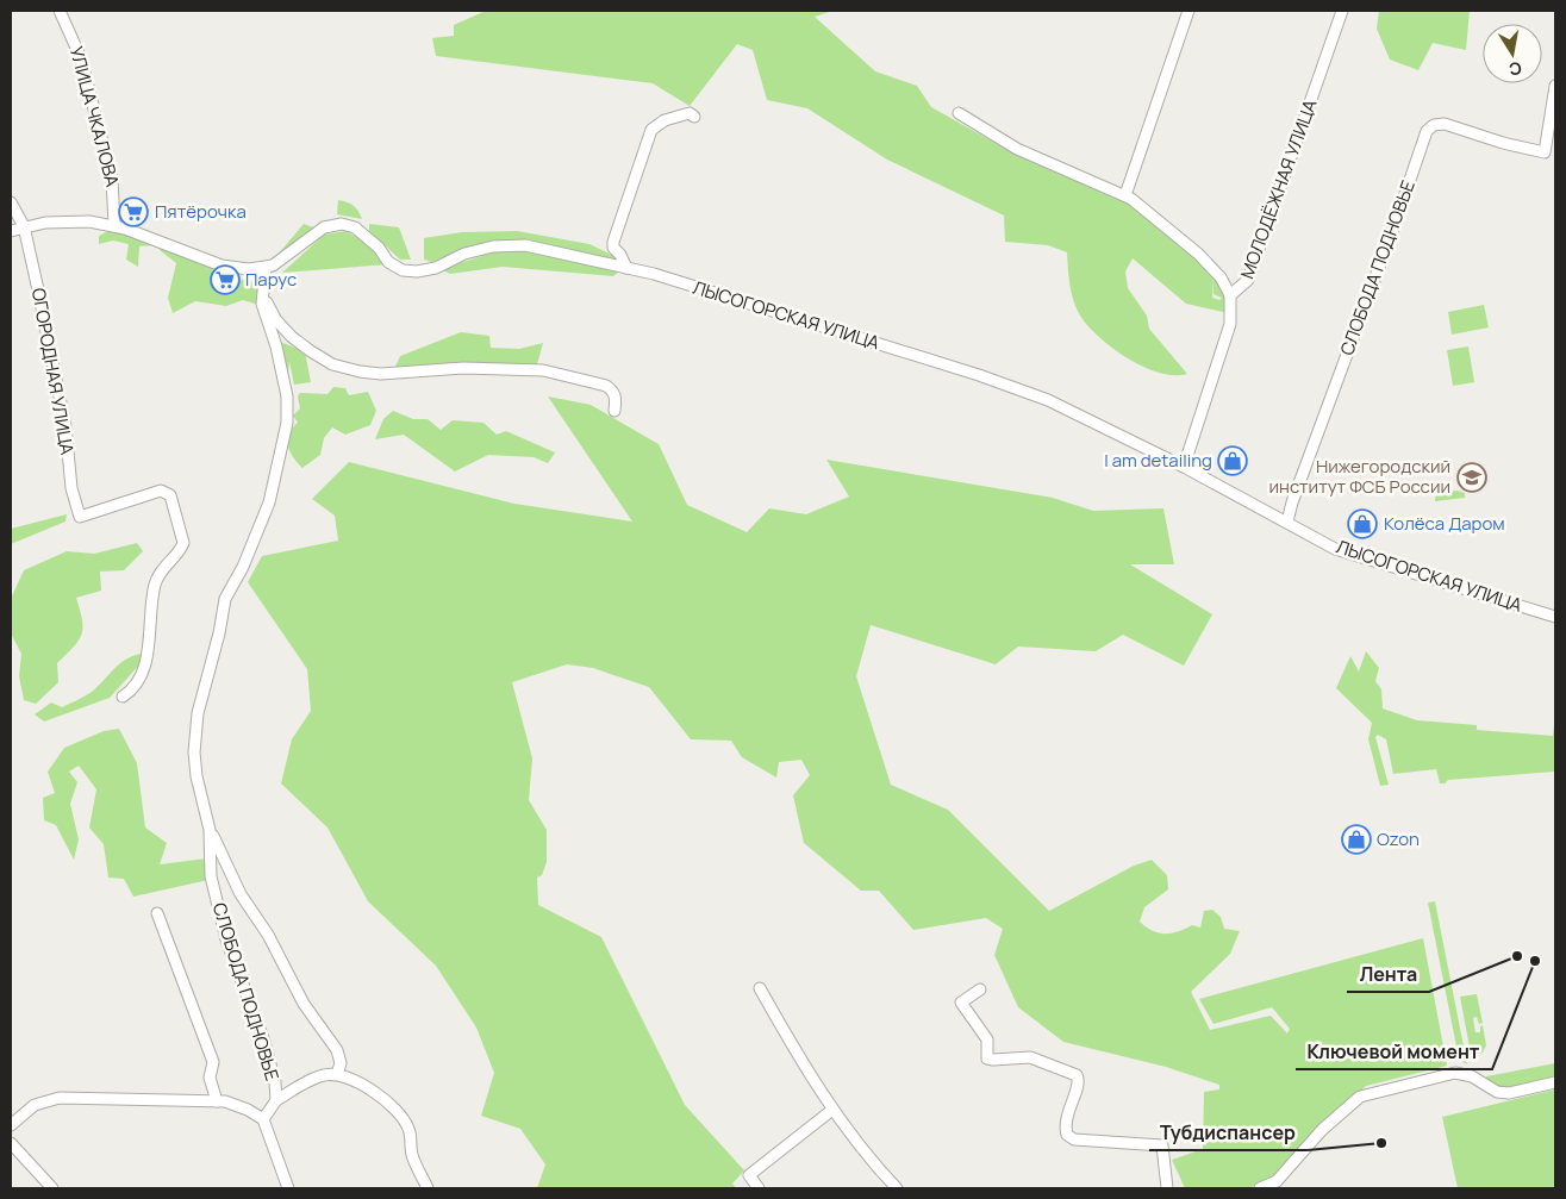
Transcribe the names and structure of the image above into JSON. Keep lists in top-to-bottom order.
{
  "streets": {
    "street": [
      "УЛИЦА ЧКАЛОВА",
      "МОЛОДЁЖНАЯ УЛИЦА",
      "СЛОБОДА ПОДНОВЬЕ",
      "ЛЫСОГОРСКАЯ УЛИЦА",
      "ОГОРОДНАЯ УЛИЦА"
    ]
  },
  "crossings": [
    ["МОЛОДЁЖНАЯ УЛИЦА", "ЛЫСОГОРСКАЯ УЛИЦА"],
    ["СЛОБОДА ПОДНОВЬЕ", "ЛЫСОГОРСКАЯ УЛИЦА"]
  ],
  "places": {
    "supermarket": ["Пятёрочка", "Парус"],
    "shop": ["I am detailing", "Колёса Даром", "Ozon"],
    "school or university": ["Нижегородский институт ФСБ России"],
    "other": ["Лента", "Ключевой момент", "Тубдиспансер"]
  },
  "north": "bottom"
}
